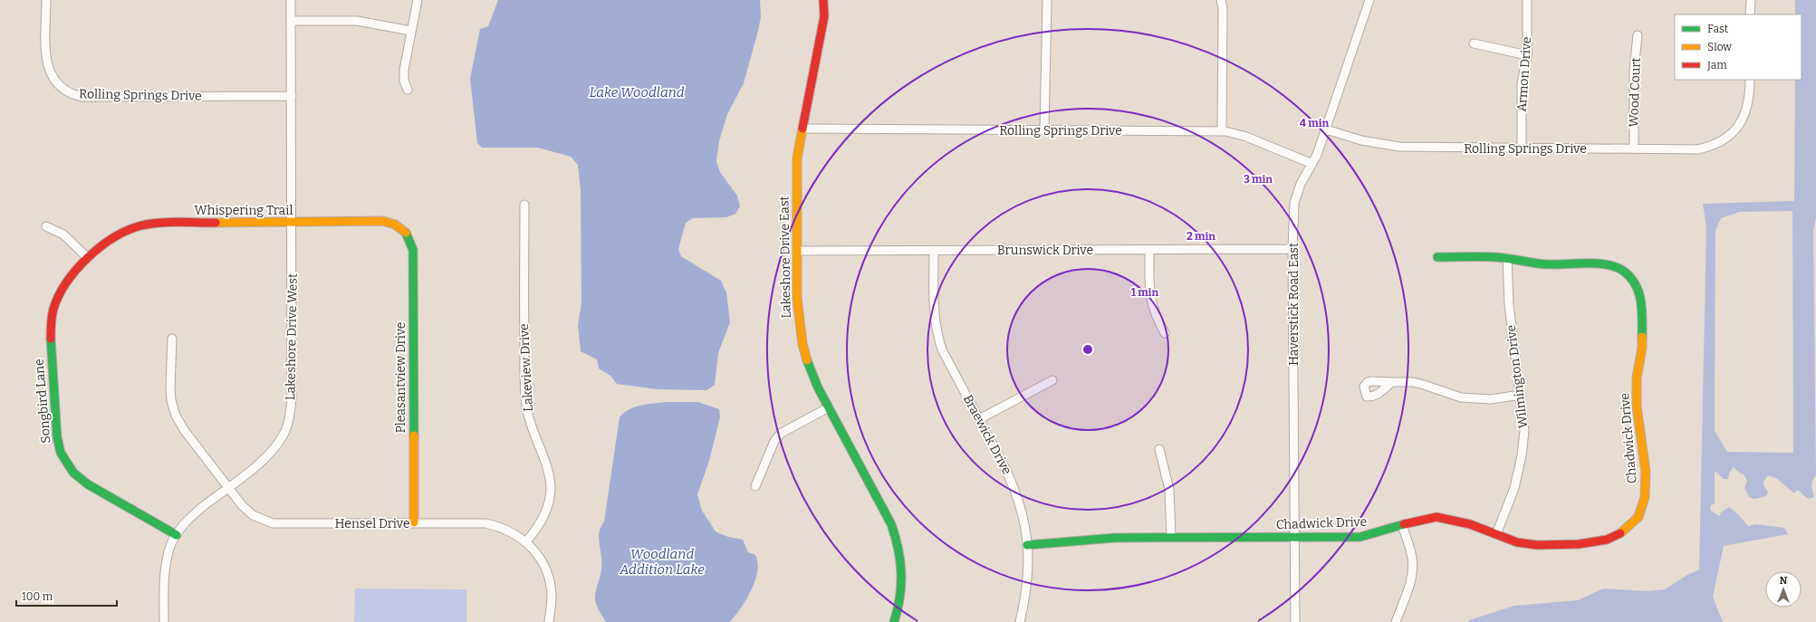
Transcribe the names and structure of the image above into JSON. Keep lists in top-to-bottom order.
{
  "streets": {
    "street": [
      "Armon Drive",
      "Wood Court",
      "Rolling Springs Drive",
      "Whispering Trail",
      "Brunswick Drive",
      "Lakeshore Drive East",
      "Haverstick Road East",
      "Lakeshore Drive West",
      "Lakeview Drive",
      "Wilmington Drive",
      "Pleasantview Drive",
      "Songbird Lane",
      "Braewick Drive",
      "Chadwick Drive",
      "Hensel Drive"
    ]
  },
  "crossings": [
    ["Armon Drive", "Rolling Springs Drive"],
    ["Wood Court", "Rolling Springs Drive"],
    ["Rolling Springs Drive", "Lakeshore Drive East"],
    ["Rolling Springs Drive", "Haverstick Road East"],
    ["Rolling Springs Drive", "Lakeshore Drive West"],
    ["Whispering Trail", "Lakeshore Drive West"],
    ["Whispering Trail", "Pleasantview Drive"],
    ["Whispering Trail", "Songbird Lane"],
    ["Brunswick Drive", "Lakeshore Drive East"],
    ["Brunswick Drive", "Haverstick Road East"],
    ["Brunswick Drive", "Braewick Drive"],
    ["Haverstick Road East", "Chadwick Drive"],
    ["Lakeshore Drive West", "Songbird Lane"],
    ["Lakeshore Drive West", "Hensel Drive"],
    ["Lakeview Drive", "Hensel Drive"],
    ["Wilmington Drive", "Chadwick Drive"],
    ["Pleasantview Drive", "Hensel Drive"],
    ["Braewick Drive", "Chadwick Drive"]
  ],
  "water": ["Lake Woodland", "Woodland Addition Lake"],
  "legend": ["Fast", "Slow", "Jam"],
  "scale_bar": "100 m",
  "north": "top",
  "rings": [
    "4 min",
    "3 min",
    "2 min",
    "1 min"
  ]
}
